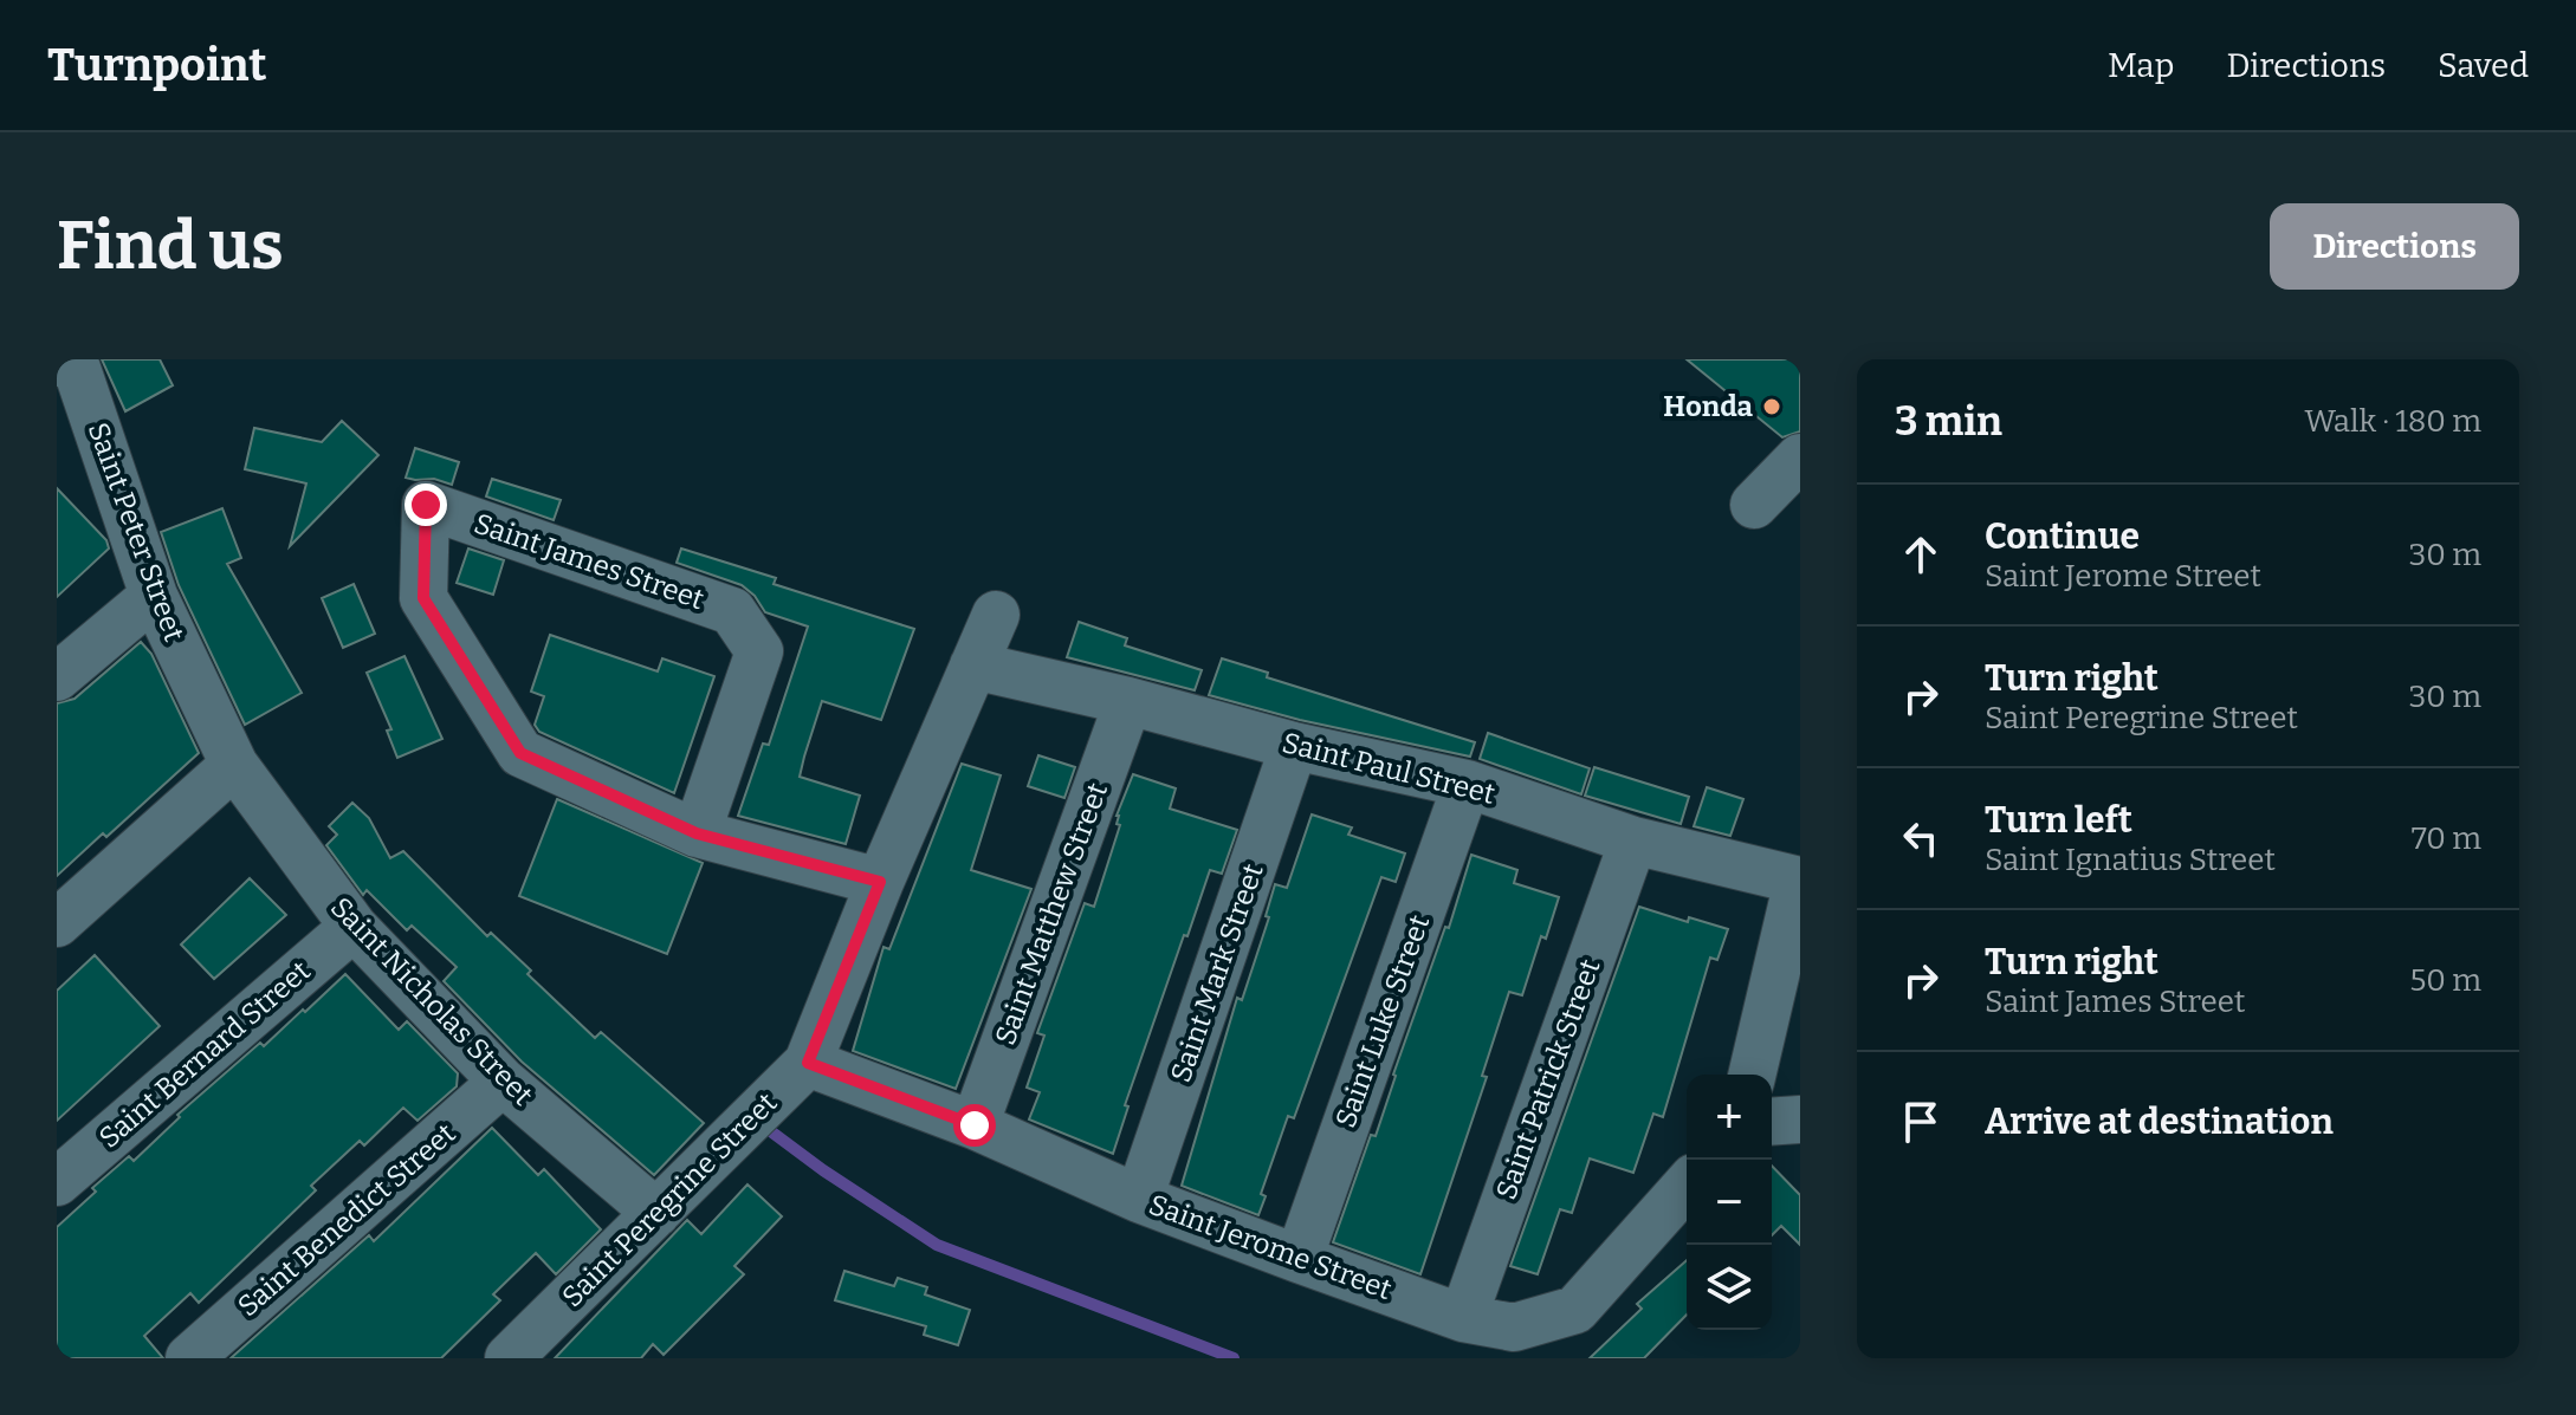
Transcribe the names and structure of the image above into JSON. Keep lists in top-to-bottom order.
{
  "streets": {
    "street": [
      "Saint Peter Street",
      "Saint James Street",
      "Saint Paul Street",
      "Saint Matthew Street",
      "Saint Mark Street",
      "Saint Nicholas Street",
      "Saint Luke Street",
      "Saint Bernard Street",
      "Saint Patrick Street",
      "Saint Peregrine Street",
      "Saint Benedict Street",
      "Saint Jerome Street"
    ]
  },
  "crossings": [
    ["Saint Peter Street", "Saint Nicholas Street"],
    ["Saint Paul Street", "Saint Matthew Street"],
    ["Saint Paul Street", "Saint Mark Street"],
    ["Saint Paul Street", "Saint Luke Street"],
    ["Saint Paul Street", "Saint Patrick Street"],
    ["Saint Paul Street", "Saint Peregrine Street"],
    ["Saint Matthew Street", "Saint Jerome Street"],
    ["Saint Mark Street", "Saint Jerome Street"],
    ["Saint Nicholas Street", "Saint Bernard Street"],
    ["Saint Nicholas Street", "Saint Peregrine Street"],
    ["Saint Nicholas Street", "Saint Benedict Street"],
    ["Saint Luke Street", "Saint Jerome Street"],
    ["Saint Patrick Street", "Saint Jerome Street"],
    ["Saint Peregrine Street", "Saint Jerome Street"]
  ],
  "places": ["Honda"],
  "page": {
    "header": "Turnpoint",
    "nav": ["Map", "Directions", "Saved"],
    "buttons": "Directions",
    "title": "Find us",
    "heading": ["3 min", "Walk · 180 m"],
    "list": [
      ["Continue", "Saint Jerome Street", "30 m"],
      ["Turn right", "Saint Peregrine Street", "30 m"],
      ["Turn left", "Saint Ignatius Street", "70 m"],
      ["Turn right", "Saint James Street", "50 m"],
      "Arrive at destination"
    ],
    "map_buttons": ["+", "−"]
  }
}
